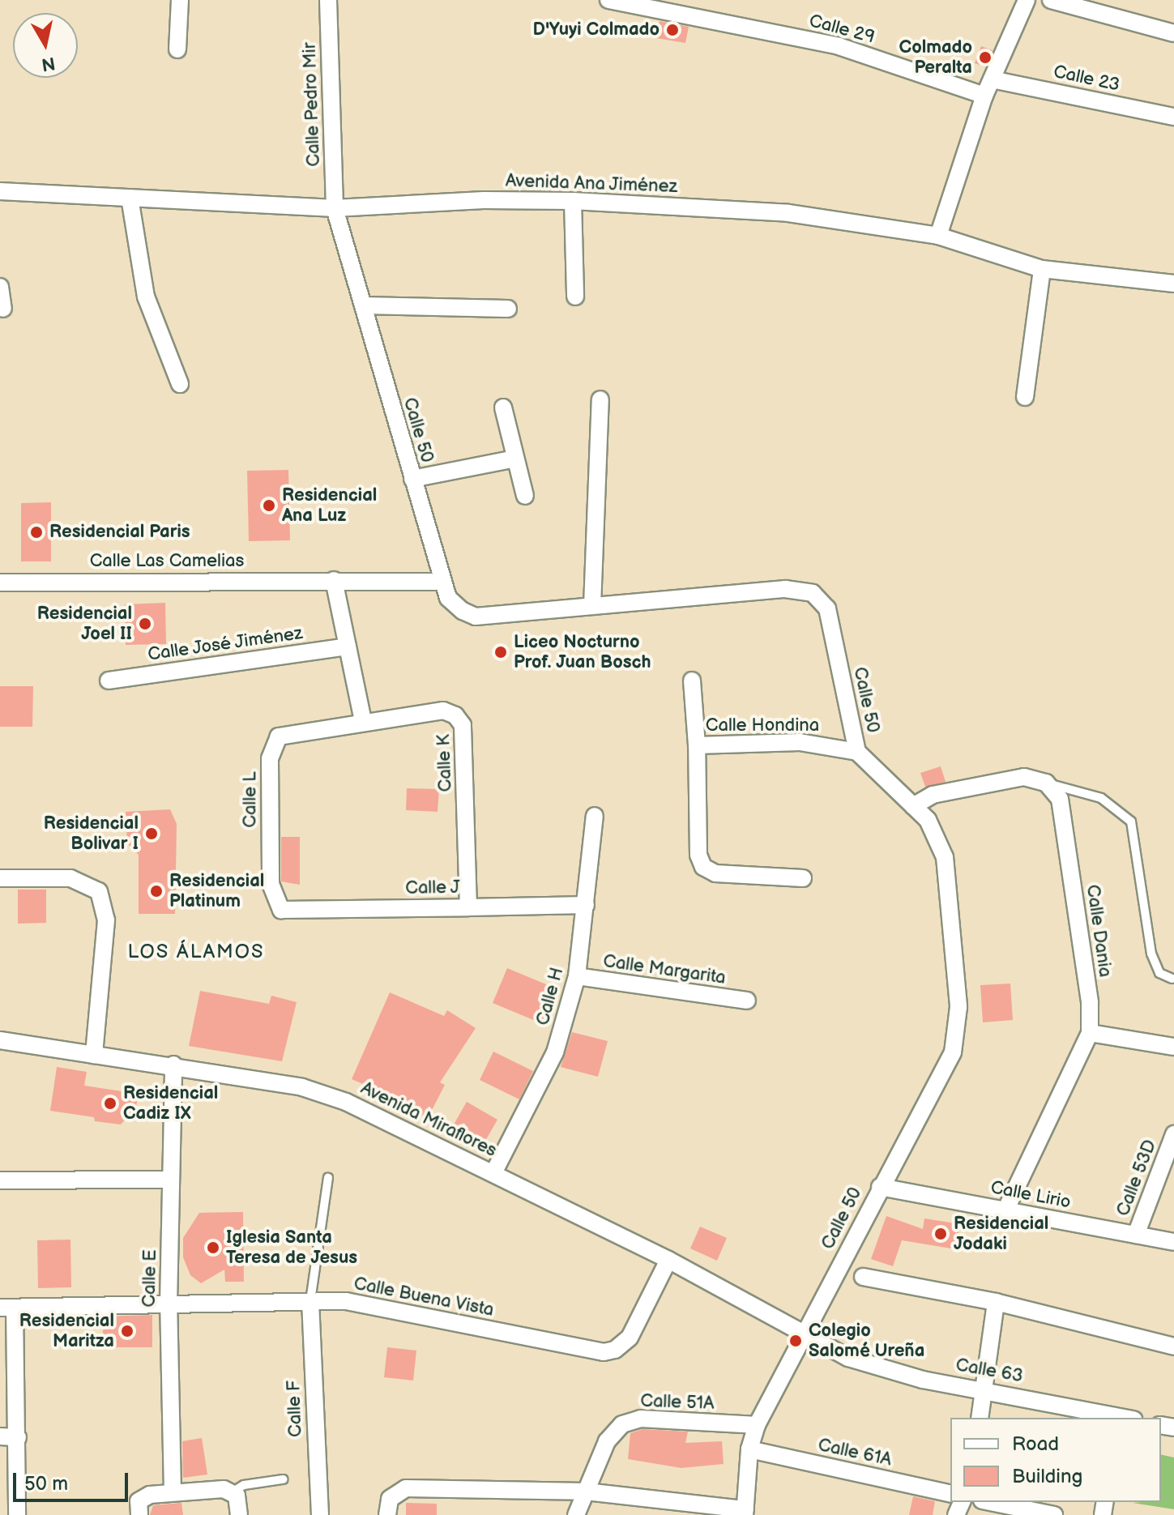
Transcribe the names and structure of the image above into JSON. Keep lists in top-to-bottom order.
{
  "streets": {
    "street": [
      "Calle 29",
      "Calle 23",
      "Calle Pedro Mir",
      "Avenida Ana Jiménez",
      "Calle 50",
      "Calle Las Camelias",
      "Calle José Jiménez",
      "Calle Hondina",
      "Calle K",
      "Calle L",
      "Calle J",
      "Calle Dania",
      "Calle Margarita",
      "Calle H",
      "Avenida Miraflores",
      "Calle 53D",
      "Calle Lirio",
      "Calle E",
      "Calle Buena Vista",
      "Calle 63",
      "Calle 51A",
      "Calle F",
      "Calle 61A"
    ]
  },
  "crossings": [
    ["Calle Pedro Mir", "Avenida Ana Jiménez"],
    ["Calle Pedro Mir", "Calle 50"],
    ["Avenida Ana Jiménez", "Calle 50"],
    ["Calle 50", "Calle Las Camelias"],
    ["Calle 50", "Calle Hondina"],
    ["Calle 50", "Avenida Miraflores"],
    ["Calle 50", "Calle Lirio"],
    ["Calle 50", "Calle 63"],
    ["Calle 50", "Calle 51A"],
    ["Calle 50", "Calle 61A"],
    ["Calle K", "Calle L"],
    ["Calle K", "Calle J"],
    ["Calle L", "Calle J"],
    ["Calle J", "Calle H"],
    ["Calle Dania", "Calle Lirio"],
    ["Calle Margarita", "Calle H"],
    ["Calle H", "Avenida Miraflores"],
    ["Avenida Miraflores", "Calle E"],
    ["Avenida Miraflores", "Calle Buena Vista"],
    ["Avenida Miraflores", "Calle 63"],
    ["Calle 53D", "Calle Lirio"],
    ["Calle E", "Calle Buena Vista"],
    ["Calle Buena Vista", "Calle F"]
  ],
  "districts": ["LOS ÁLAMOS"],
  "places": [
    "D'Yuyi Colmado",
    "Colmado Peralta",
    "Residencial Ana Luz",
    "Residencial Paris",
    "Residencial Joel II",
    "Liceo Nocturno Prof. Juan Bosch",
    "Residencial Bolivar I",
    "Residencial Platinum",
    "Residencial Cadiz IX",
    "Residencial Jodaki",
    "Iglesia Santa Teresa de Jesus",
    "Residencial Maritza",
    "Colegio Salomé Ureña"
  ],
  "legend": ["Road", "Building"],
  "scale_bar": "50 m",
  "north": "bottom"
}
